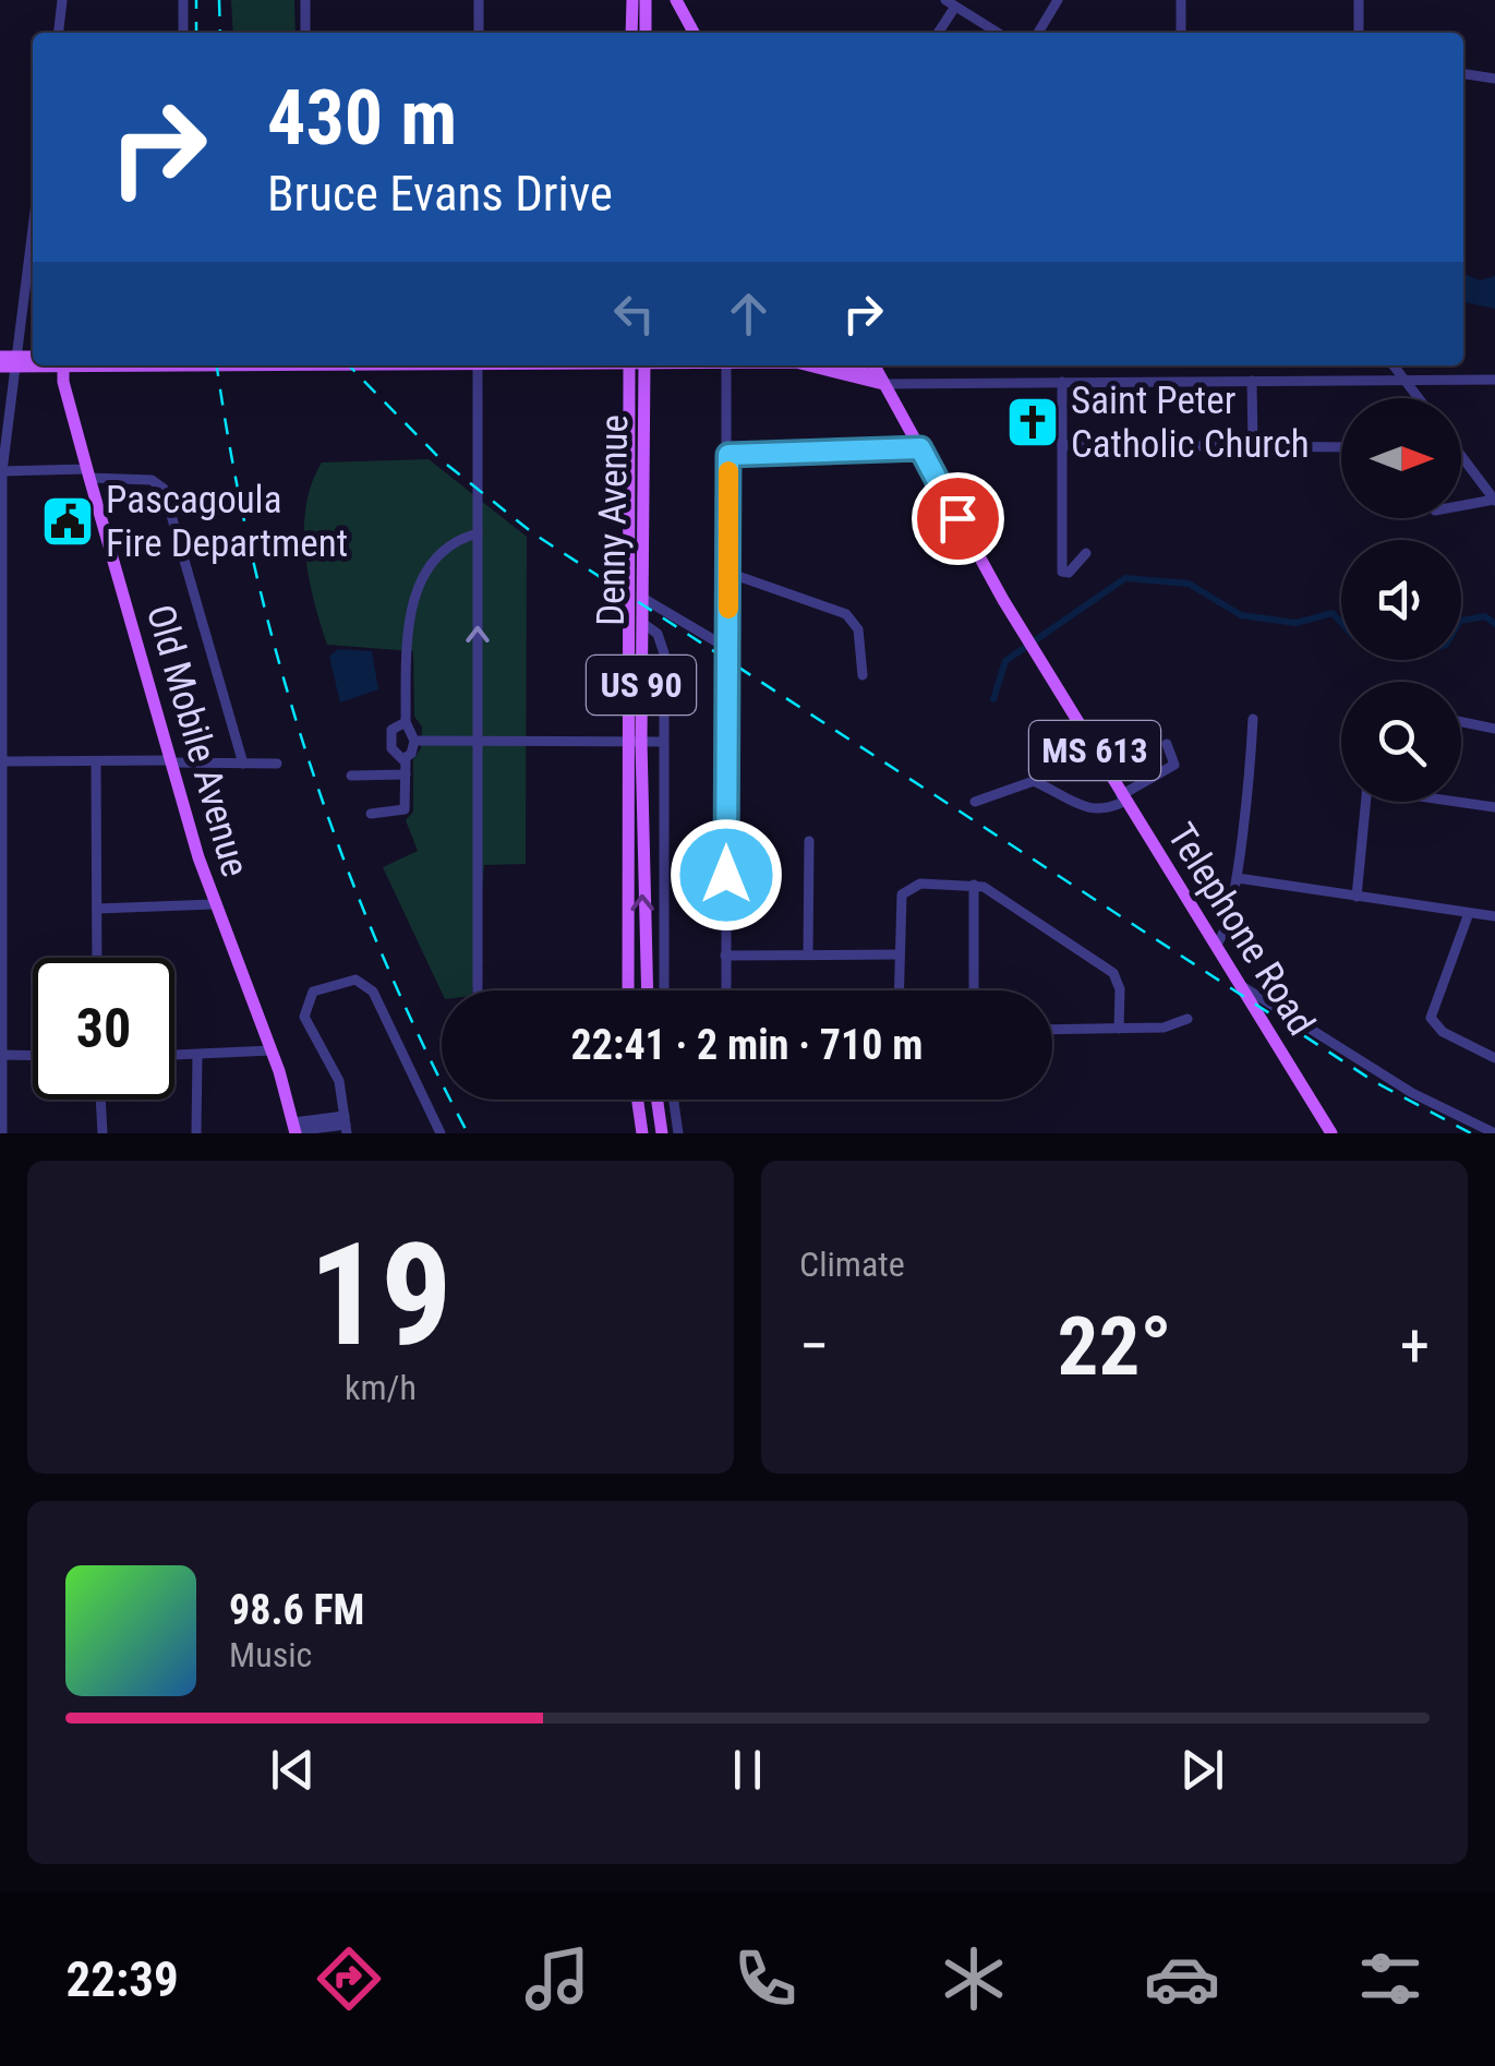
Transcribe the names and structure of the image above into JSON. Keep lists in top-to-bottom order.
{
  "streets": {
    "main road": [
      "Denny Avenue",
      "US 90",
      "Old Mobile Avenue",
      "MS 613",
      "Telephone Road"
    ]
  },
  "places": {
    "church": ["Saint Peter Catholic Church"],
    "public building": ["Pascagoula Fire Department"]
  },
  "north": "right",
  "page": {
    "turn": ["430 m", "Bruce Evans Drive"],
    "limit": "30",
    "trip": "22:41 · 2 min · 710 m",
    "tile": [
      ["19", "km/h"],
      "Climate"
    ],
    "heat": ["−", "22°", "+"],
    "song": ["98.6 FM", "Music"],
    "tabs": "22:39"
  }
}
